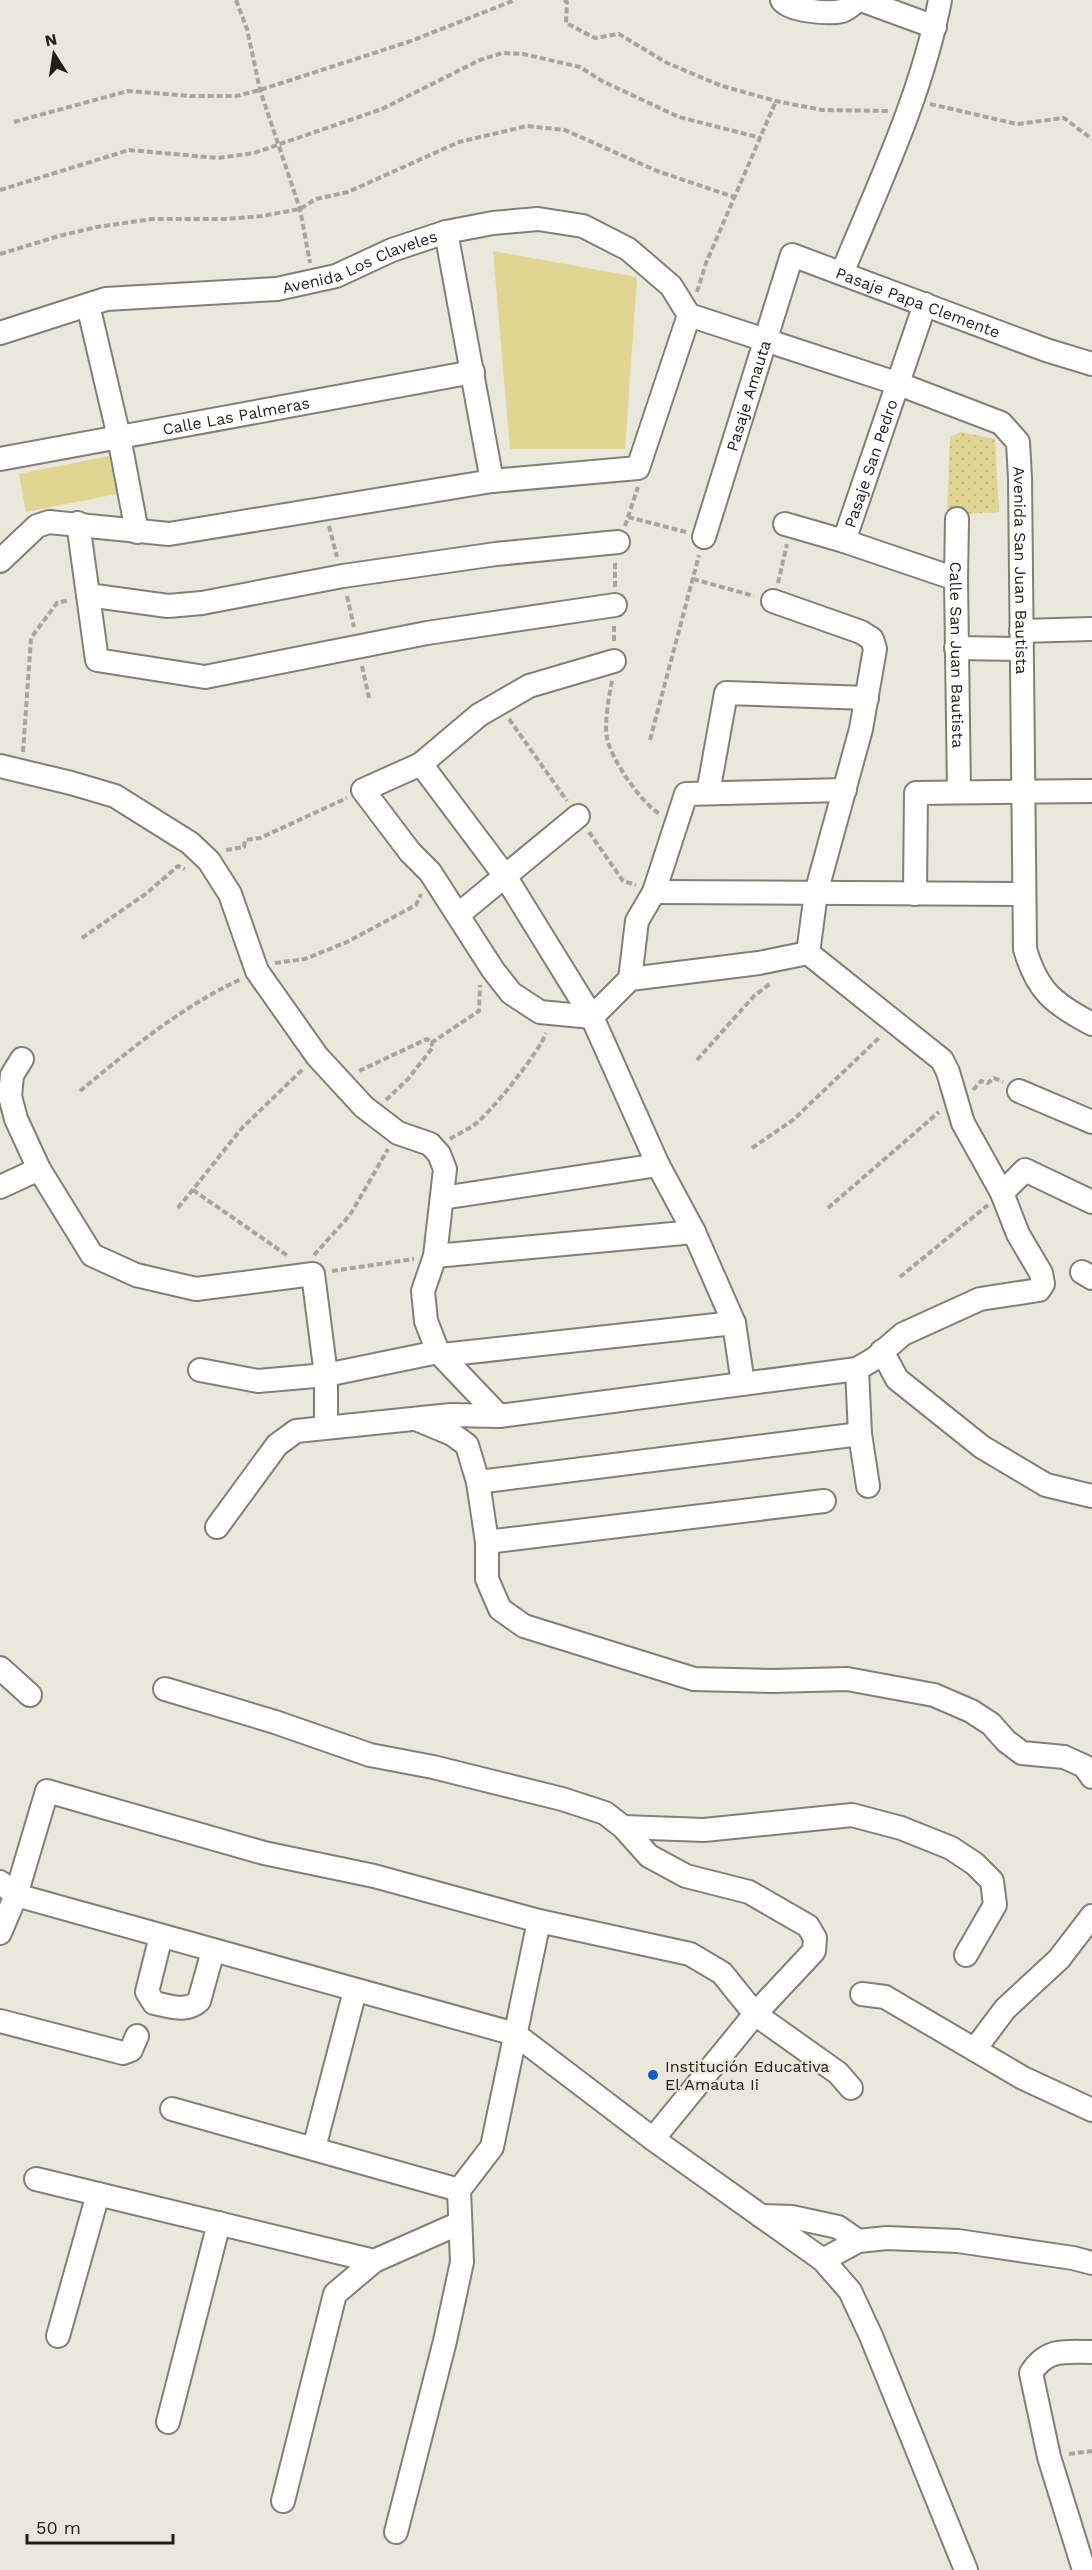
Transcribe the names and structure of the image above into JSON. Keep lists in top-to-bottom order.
{
  "streets": {
    "street": [
      "Avenida Los Claveles",
      "Pasaje Papa Clemente",
      "Pasaje Amauta",
      "Calle Las Palmeras",
      "Pasaje San Pedro",
      "Avenida San Juan Bautista",
      "Calle San Juan Bautista"
    ]
  },
  "crossings": [
    ["Avenida Los Claveles", "Avenida San Juan Bautista"],
    ["Pasaje Papa Clemente", "Pasaje Amauta"],
    ["Pasaje Papa Clemente", "Pasaje San Pedro"],
    ["Pasaje Amauta", "Avenida San Juan Bautista"],
    ["Pasaje San Pedro", "Avenida San Juan Bautista"]
  ],
  "places": ["Institución Educativa El Amauta Ii"],
  "scale_bar": "50 m",
  "north": "top"
}
